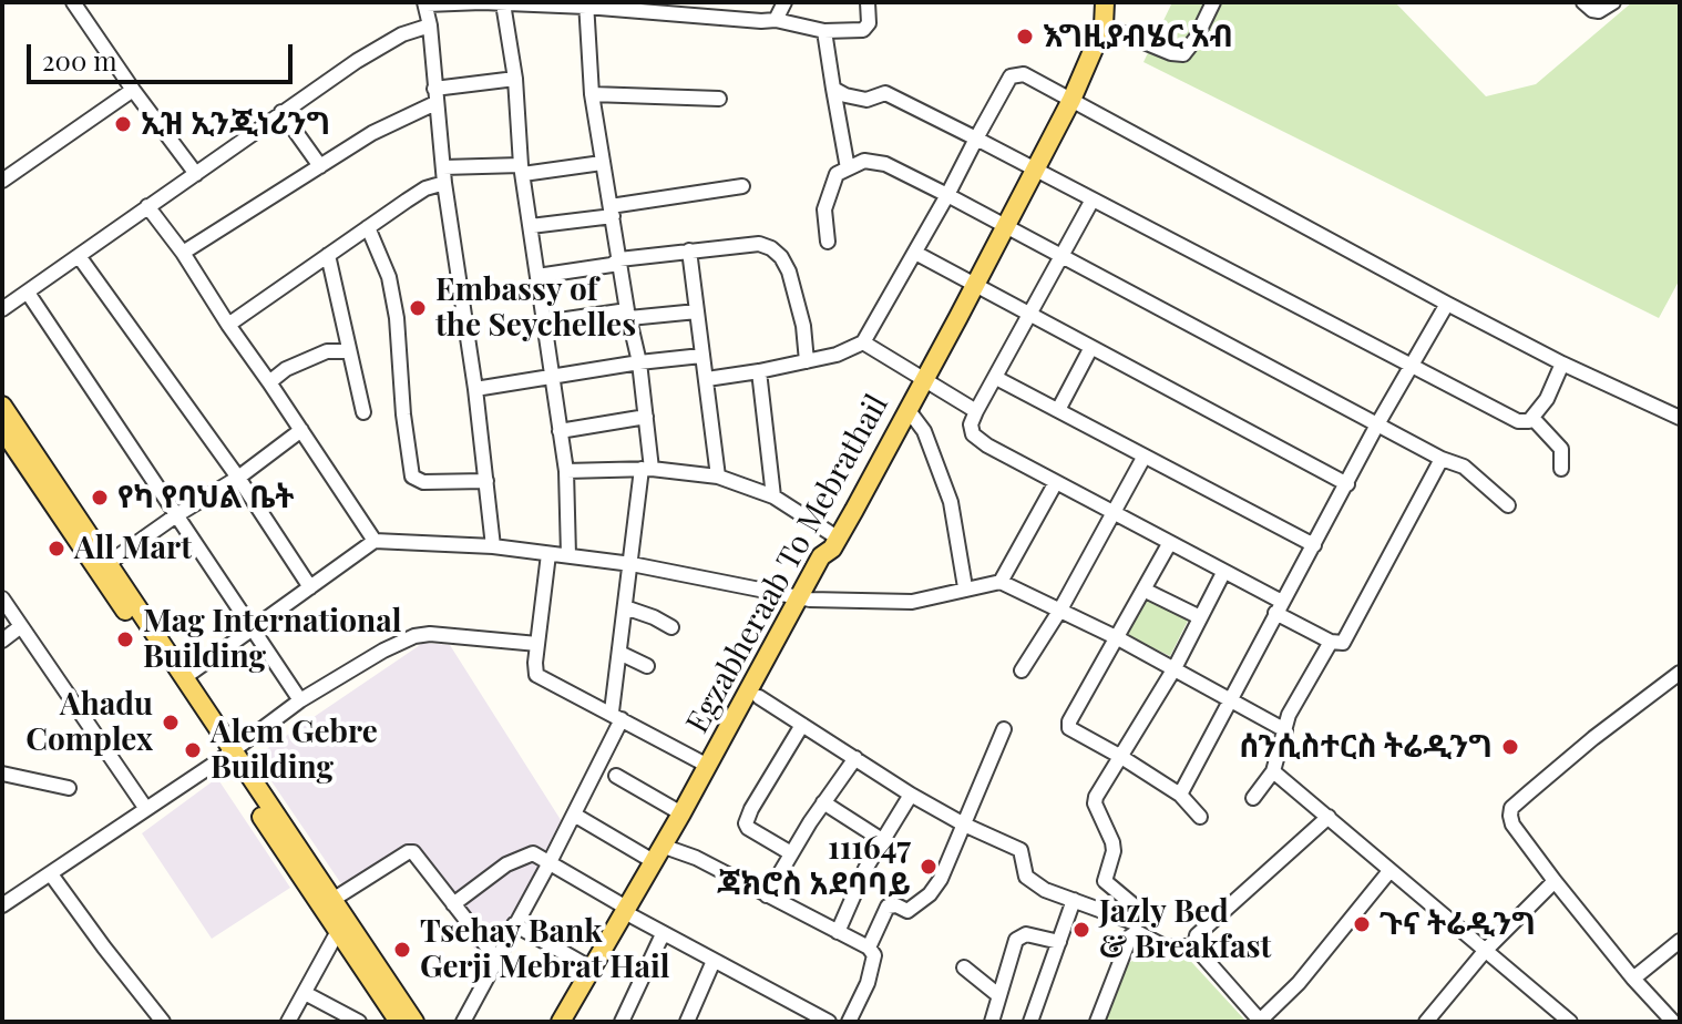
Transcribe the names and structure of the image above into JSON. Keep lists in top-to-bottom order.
{
  "streets": {
    "main road": ["Egzabheraab To Mebrathail"]
  },
  "places": [
    "እግዚያብሄር አብ",
    "ኢዝ ኢንጂነሪንግ",
    "Embassy of the Seychelles",
    "የካ የባህል ቤት",
    "All Mart",
    "Mag International Building",
    "Ahadu Complex",
    "ሰንሲስተርስ ትሬዲንግ",
    "Alem Gebre Building",
    "111647 ጃክሮስ አደባባይ",
    "ጉና ትሬዲንግ",
    "Jazly Bed & Breakfast",
    "Tsehay Bank Gerji Mebrat Hail"
  ],
  "scale_bar": "200 m"
}
